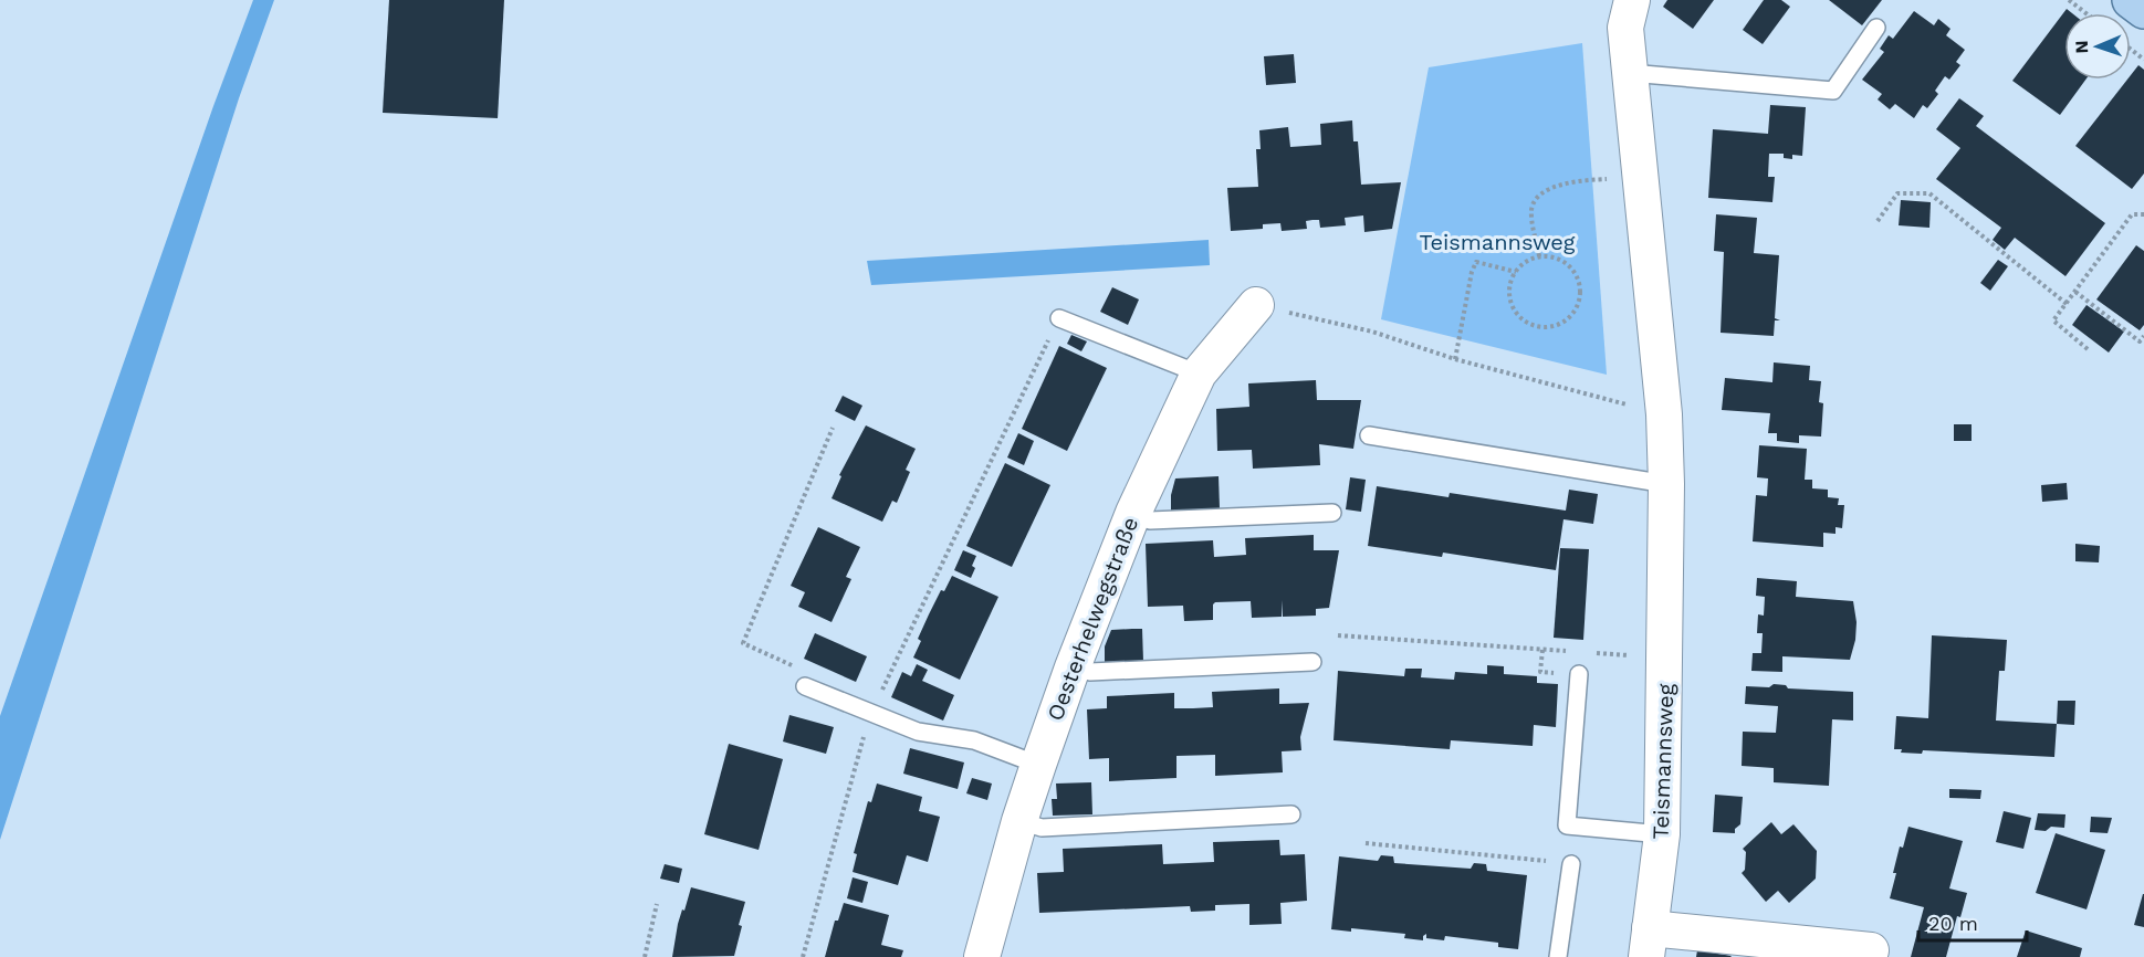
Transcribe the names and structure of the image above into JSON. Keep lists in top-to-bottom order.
{
  "streets": {
    "street": ["Oesterhelwegstraße", "Teismannsweg"]
  },
  "parks": ["Teismannsweg"],
  "scale_bar": "20 m",
  "north": "left"
}
